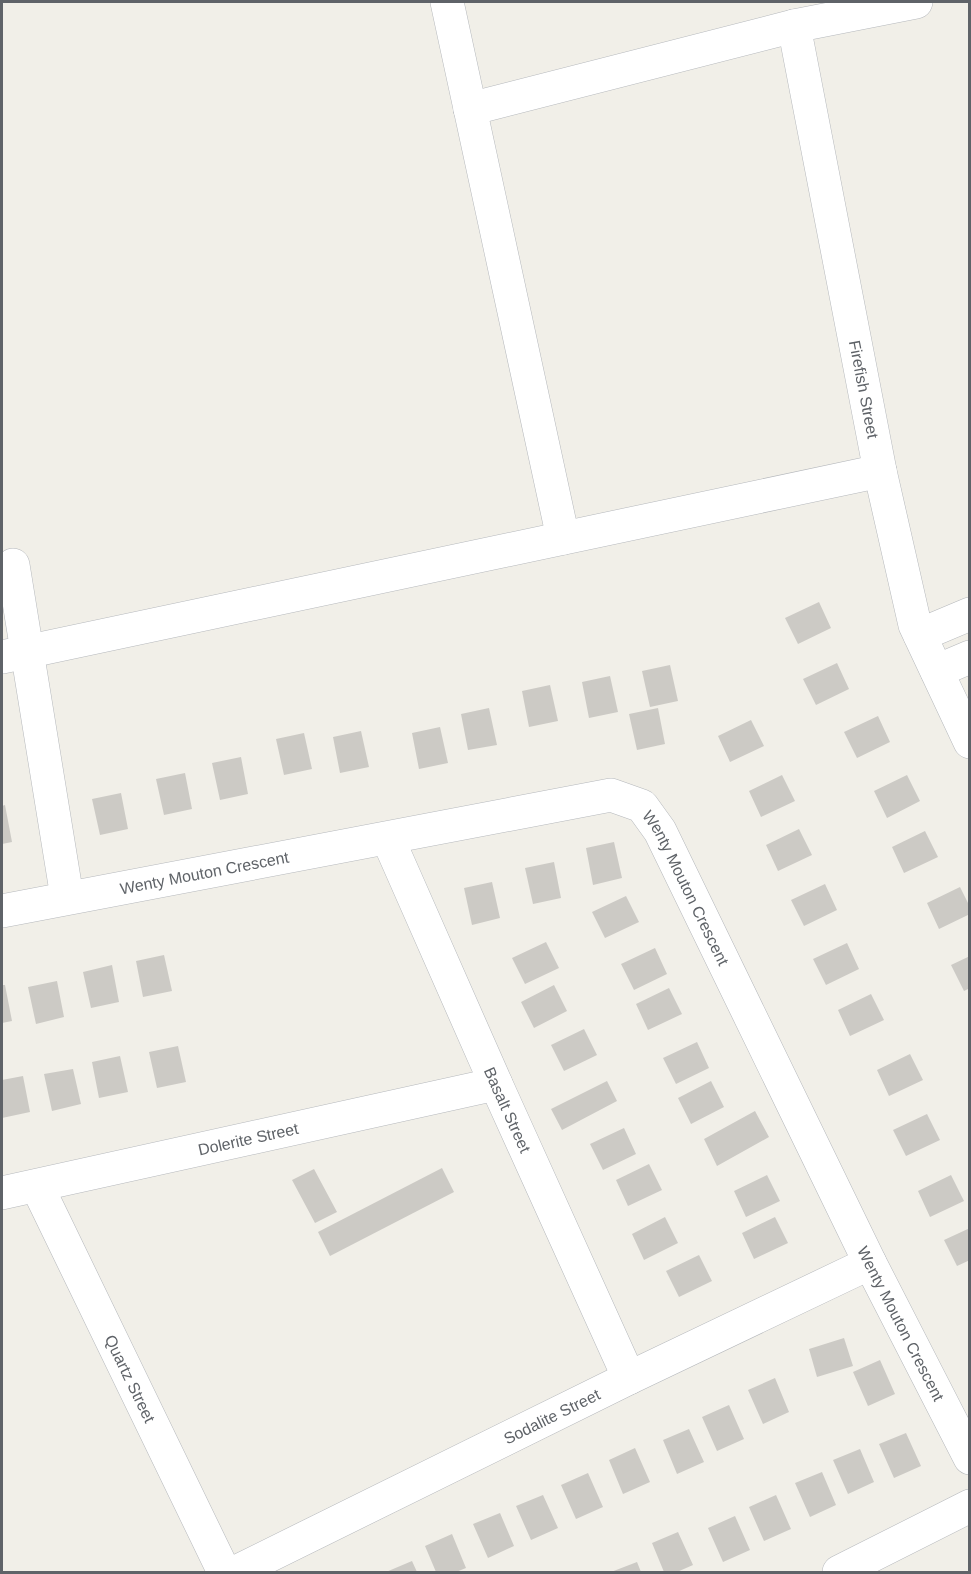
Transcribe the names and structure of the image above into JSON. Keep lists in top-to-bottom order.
{
  "streets": {
    "street": [
      "Firefish Street",
      "Wenty Mouton Crescent",
      "Basalt Street",
      "Dolerite Street",
      "Quartz Street",
      "Sodalite Street"
    ]
  },
  "crossings": [
    ["Wenty Mouton Crescent", "Basalt Street"],
    ["Wenty Mouton Crescent", "Sodalite Street"],
    ["Basalt Street", "Dolerite Street"],
    ["Basalt Street", "Sodalite Street"],
    ["Dolerite Street", "Quartz Street"]
  ]
}
